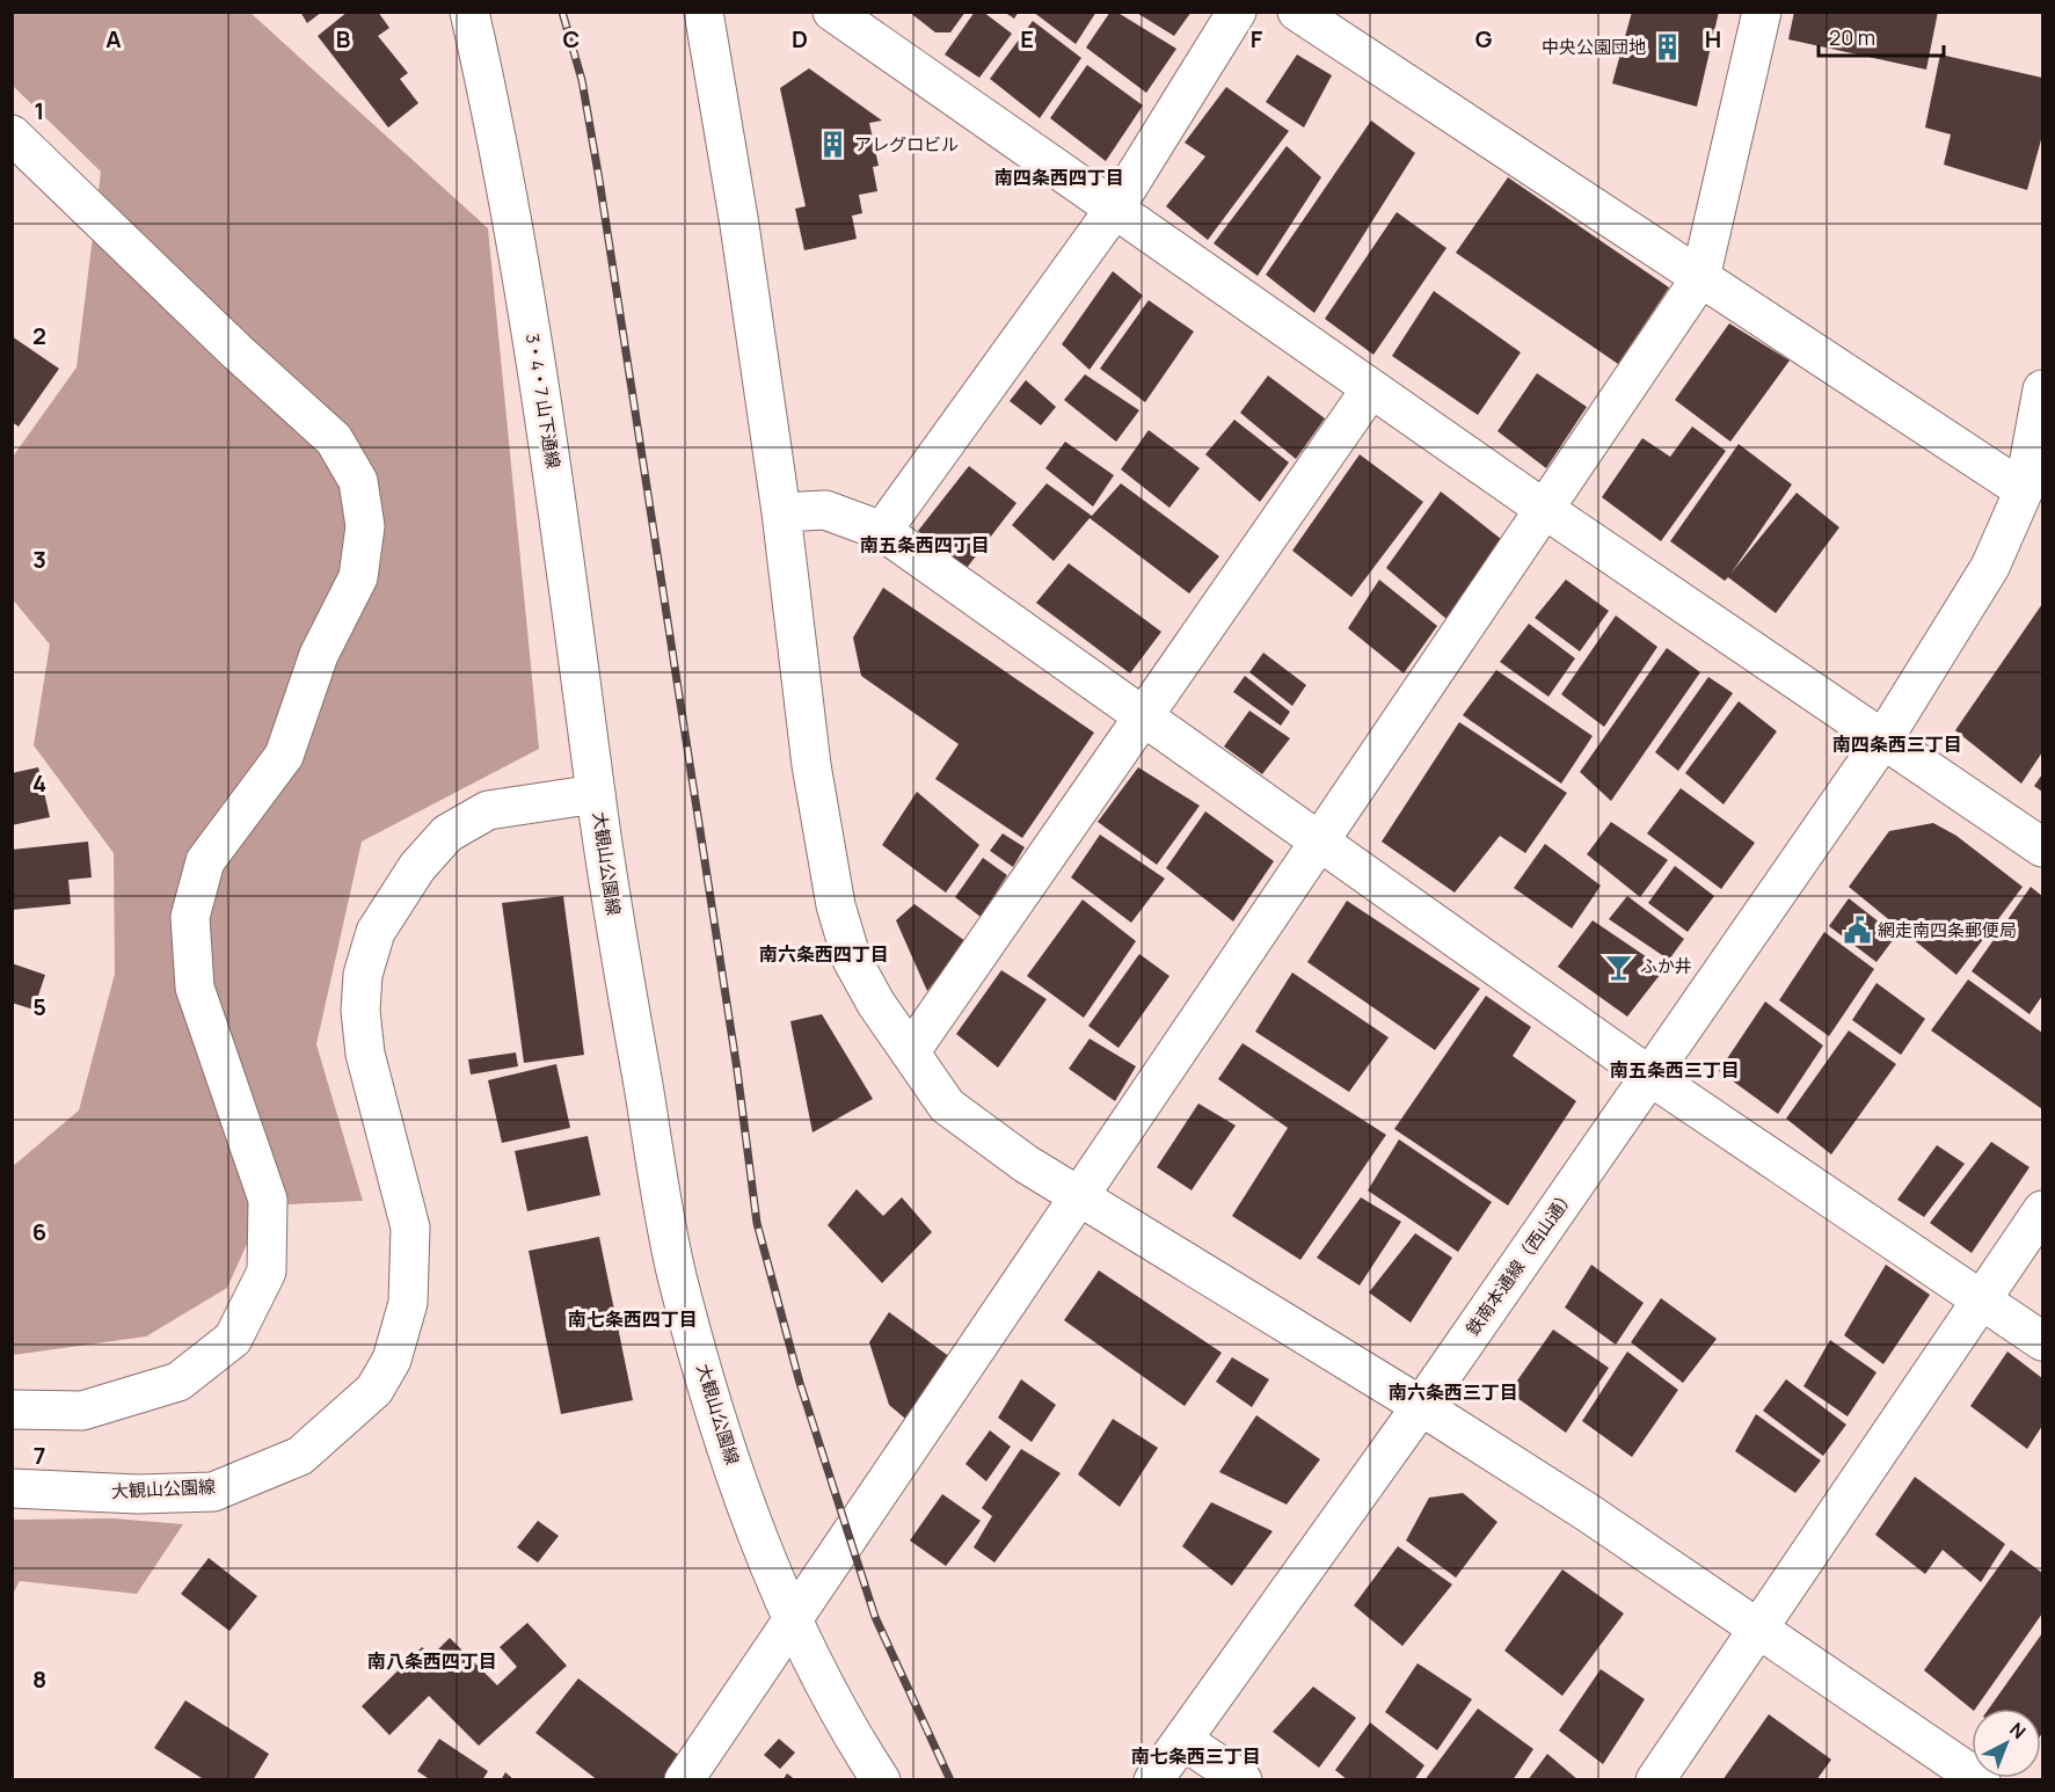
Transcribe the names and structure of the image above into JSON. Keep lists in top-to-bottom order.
{
  "streets": {
    "street": ["3・4・7 山下通線", "大観山公園線", "鉄南本通線（西山通）"]
  },
  "crossings": [
    ["3・4・7 山下通線", "大観山公園線"]
  ],
  "districts": [
    "南四条西四丁目",
    "南五条西四丁目",
    "南四条西三丁目",
    "南六条西四丁目",
    "南五条西三丁目",
    "南七条西四丁目",
    "南六条西三丁目",
    "南八条西四丁目",
    "南七条西三丁目"
  ],
  "places": {
    "building": ["中央公園団地", "アレグロビル"],
    "public building": ["網走南四条郵便局"],
    "bar": ["ふか井"]
  },
  "scale_bar": "20 m",
  "north": "top right",
  "grid": {
    "columns": [
      "A",
      "B",
      "C",
      "D",
      "E",
      "F",
      "G",
      "H"
    ],
    "rows": [
      "1",
      "2",
      "3",
      "4",
      "5",
      "6",
      "7",
      "8"
    ]
  }
}
